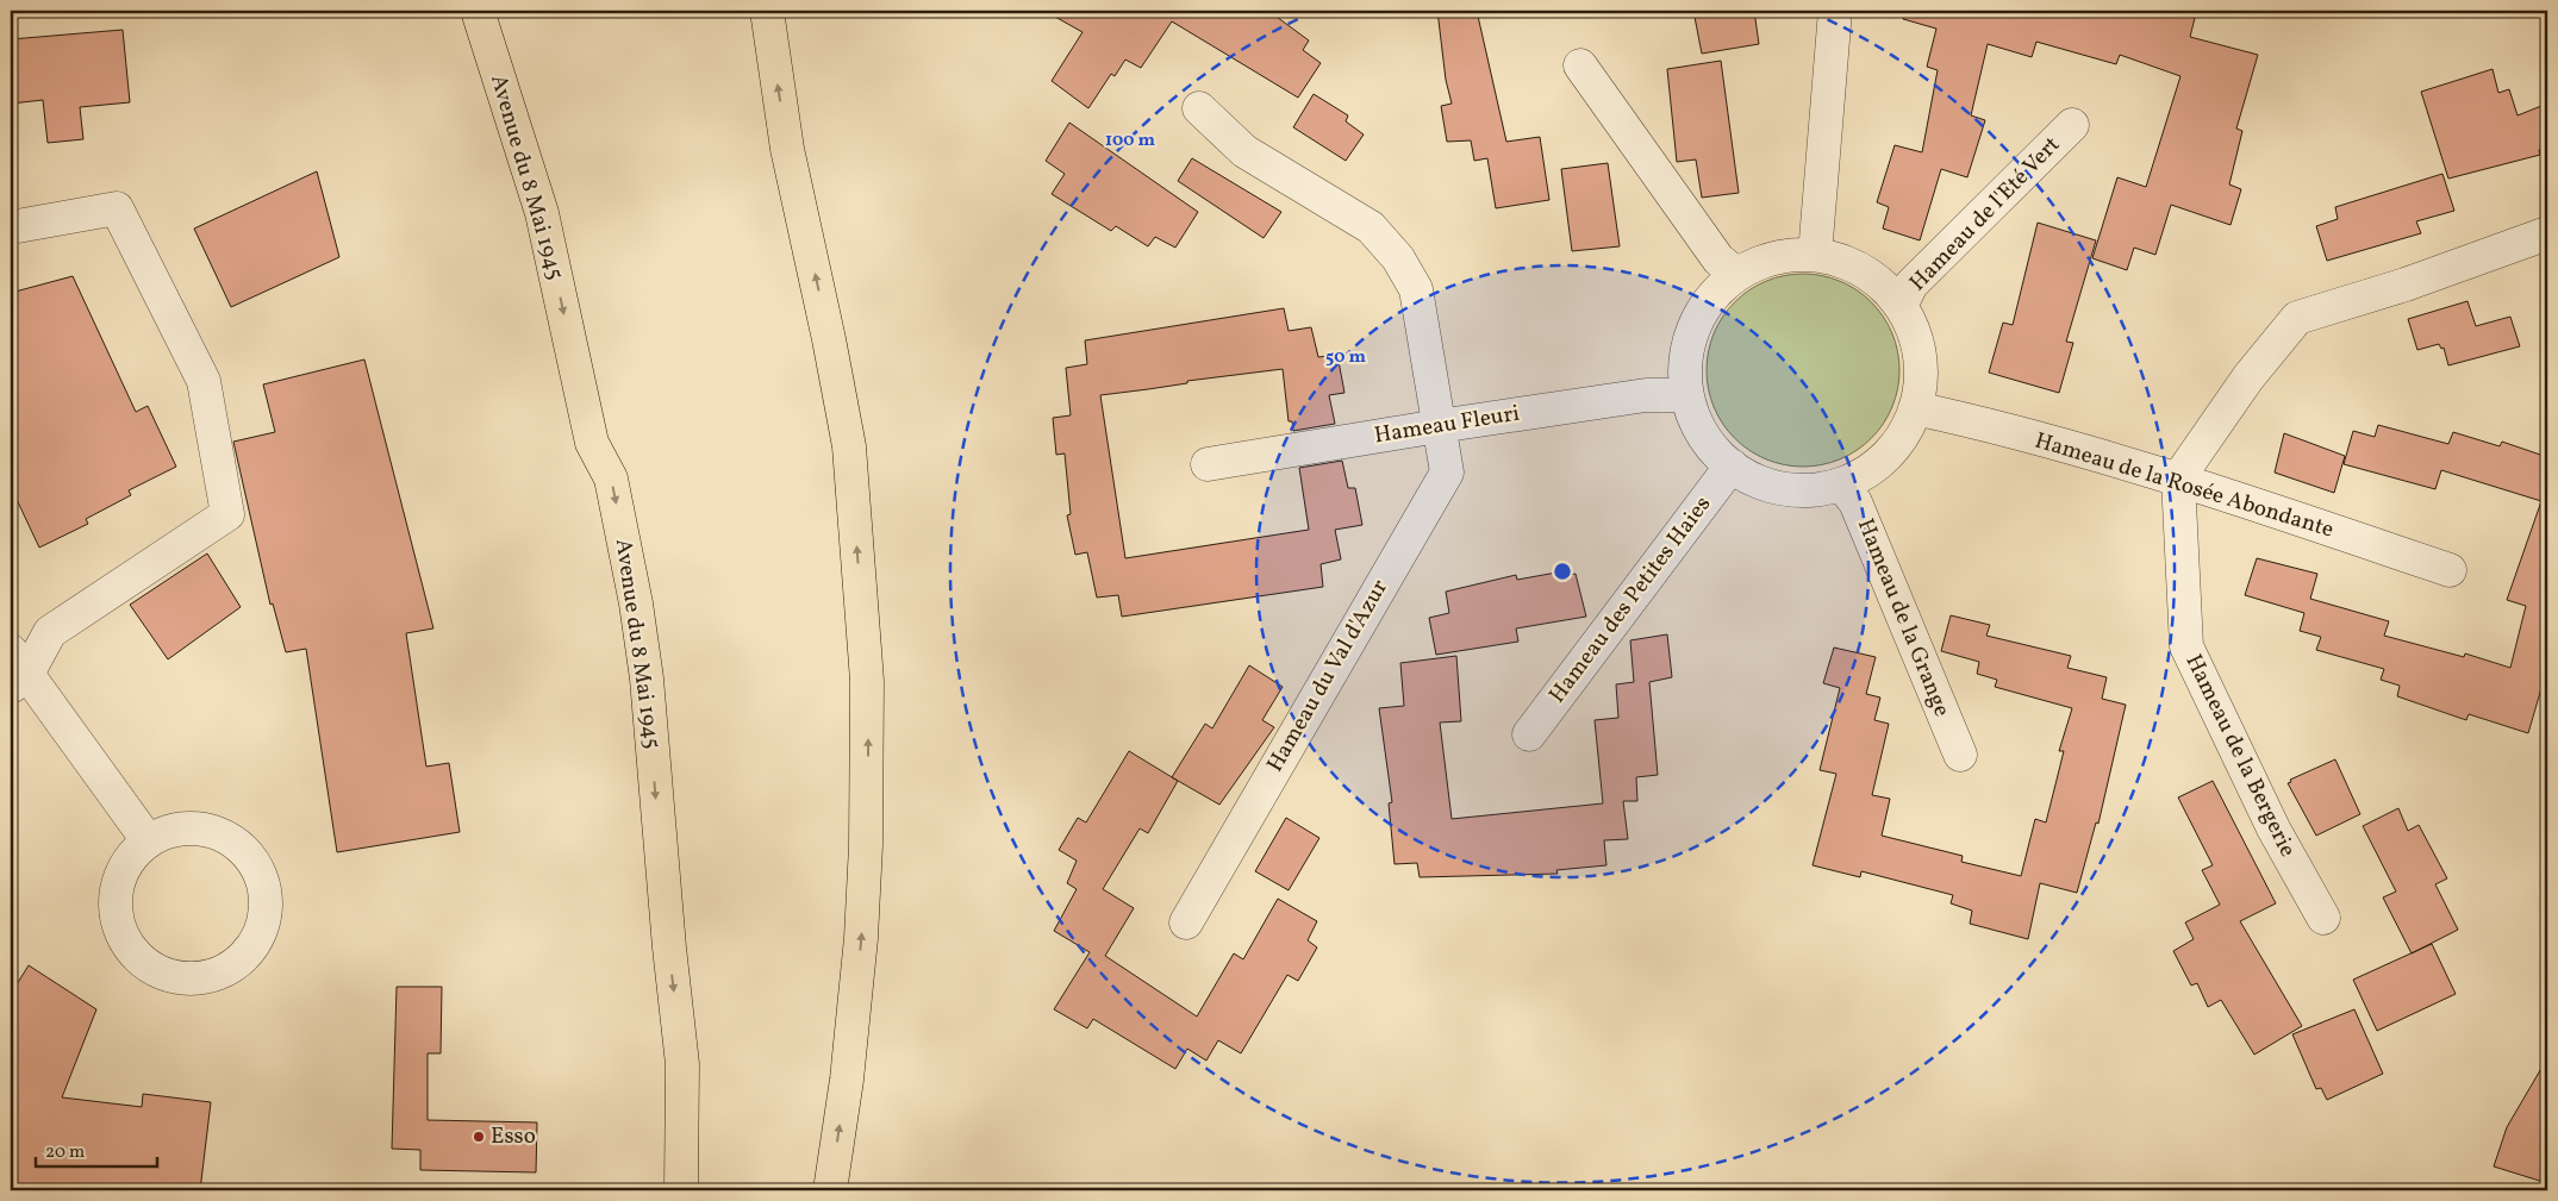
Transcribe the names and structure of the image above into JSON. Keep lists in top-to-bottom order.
{
  "streets": {
    "main road": ["Avenue du 8 Mai 1945"],
    "street": [
      "Hameau de l'Eté Vert",
      "Hameau Fleuri",
      "Hameau de la Rosée Abondante",
      "Hameau des Petites Haies",
      "Hameau de la Grange",
      "Hameau du Val d'Azur",
      "Hameau de la Bergerie"
    ]
  },
  "crossings": [
    ["Hameau Fleuri", "Hameau du Val d'Azur"],
    ["Hameau de la Rosée Abondante", "Hameau de la Bergerie"]
  ],
  "places": ["Esso"],
  "scale_bar": "20 m",
  "rings": ["100 m", "50 m"]
}
